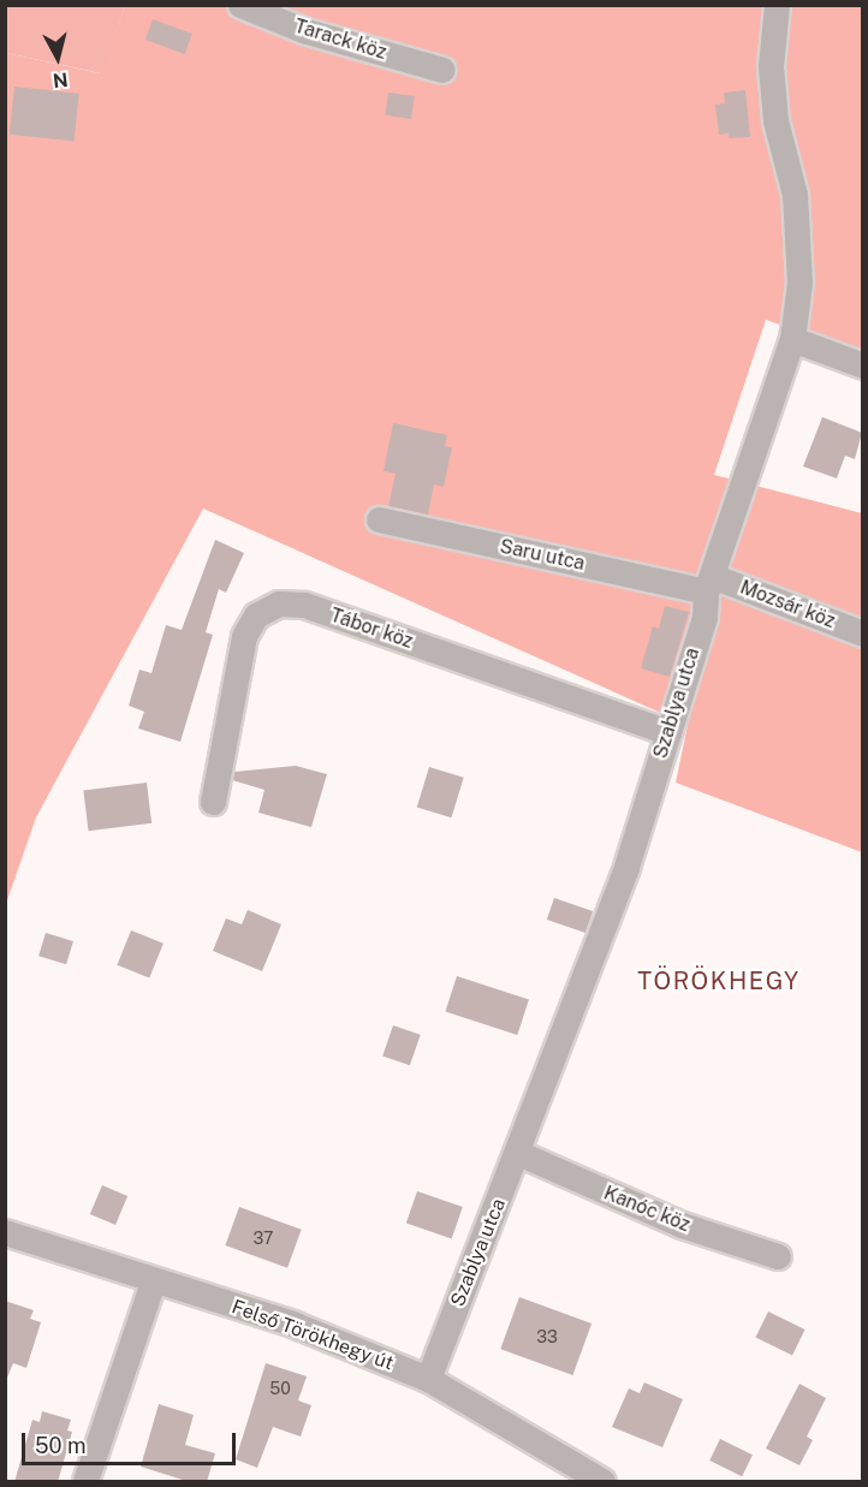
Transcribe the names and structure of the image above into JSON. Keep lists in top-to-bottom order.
{
  "streets": {
    "street": [
      "Tarack köz",
      "Saru utca",
      "Mozsár köz",
      "Tábor köz",
      "Szablya utca",
      "Kanóc köz",
      "Felső Törökhegy út"
    ]
  },
  "crossings": [
    ["Saru utca", "Mozsár köz"],
    ["Saru utca", "Szablya utca"],
    ["Mozsár köz", "Szablya utca"],
    ["Tábor köz", "Szablya utca"],
    ["Szablya utca", "Kanóc köz"],
    ["Szablya utca", "Felső Törökhegy út"]
  ],
  "districts": ["TÖRÖKHEGY"],
  "house_numbers": ["37", "33", "50"],
  "scale_bar": "50 m",
  "north": "bottom"
}
